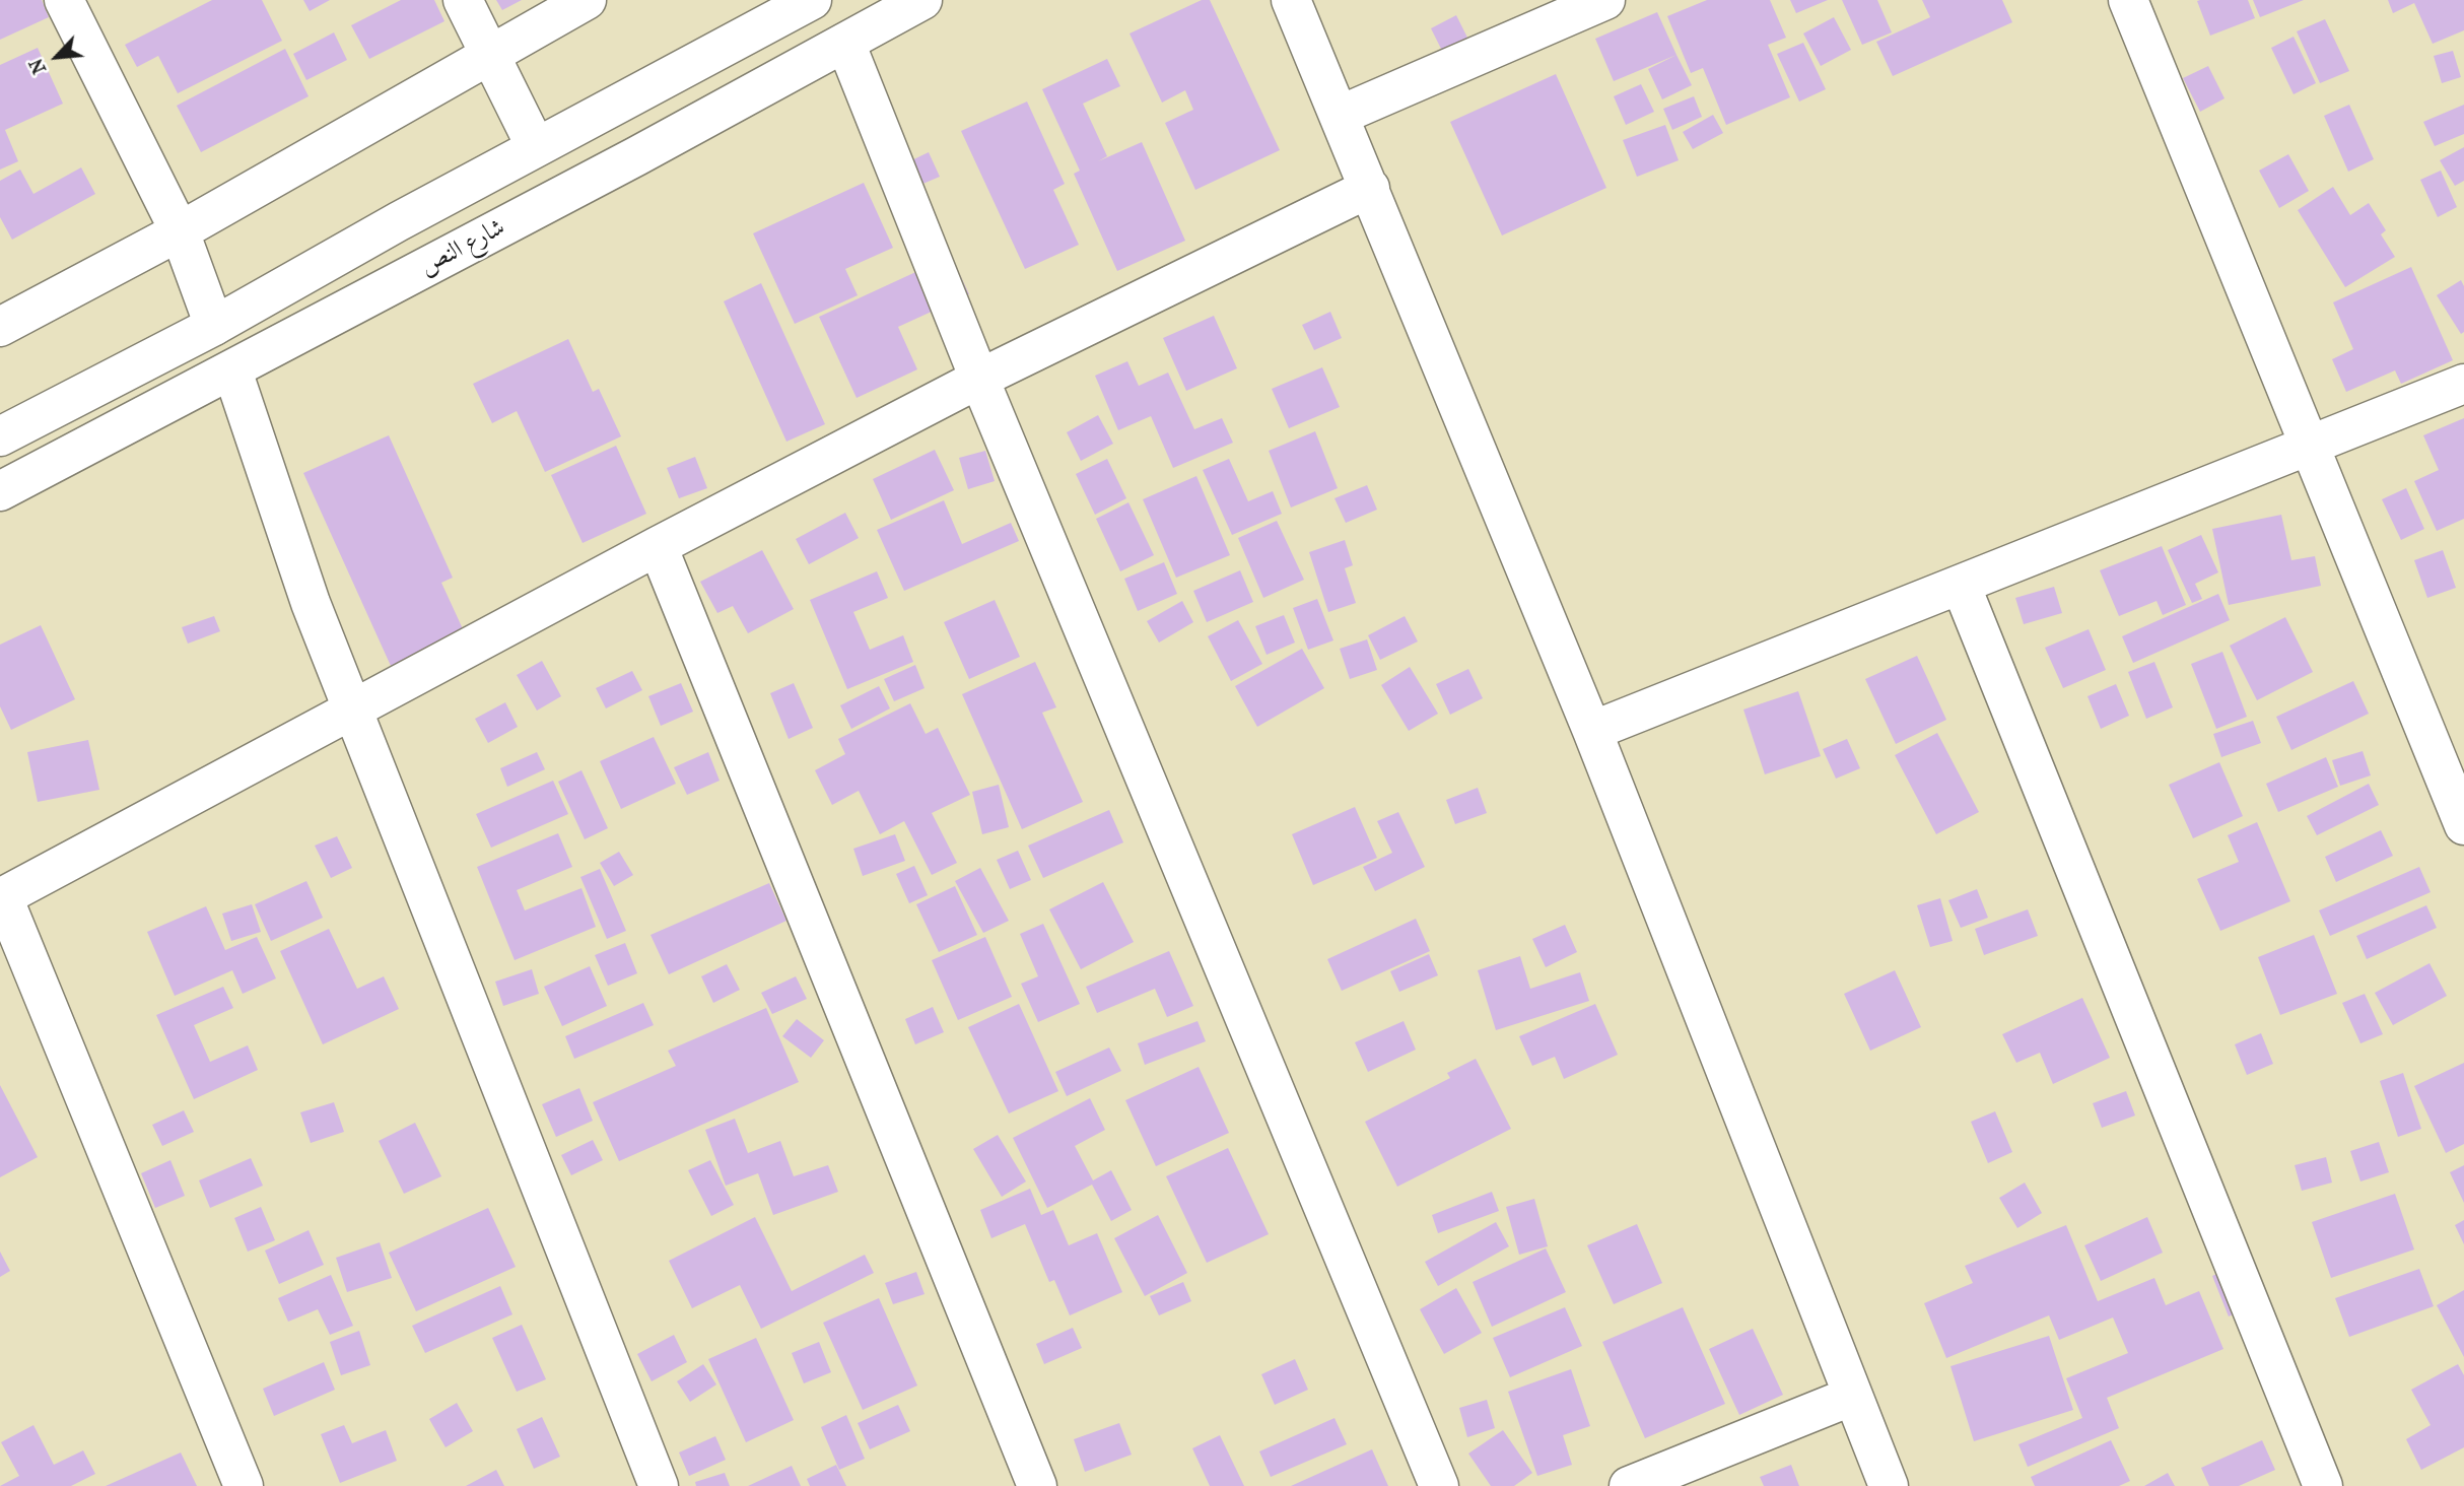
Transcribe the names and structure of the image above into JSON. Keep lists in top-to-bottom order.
{
  "streets": {
    "street": ["شارع النص"]
  },
  "north": "bottom left"
}
